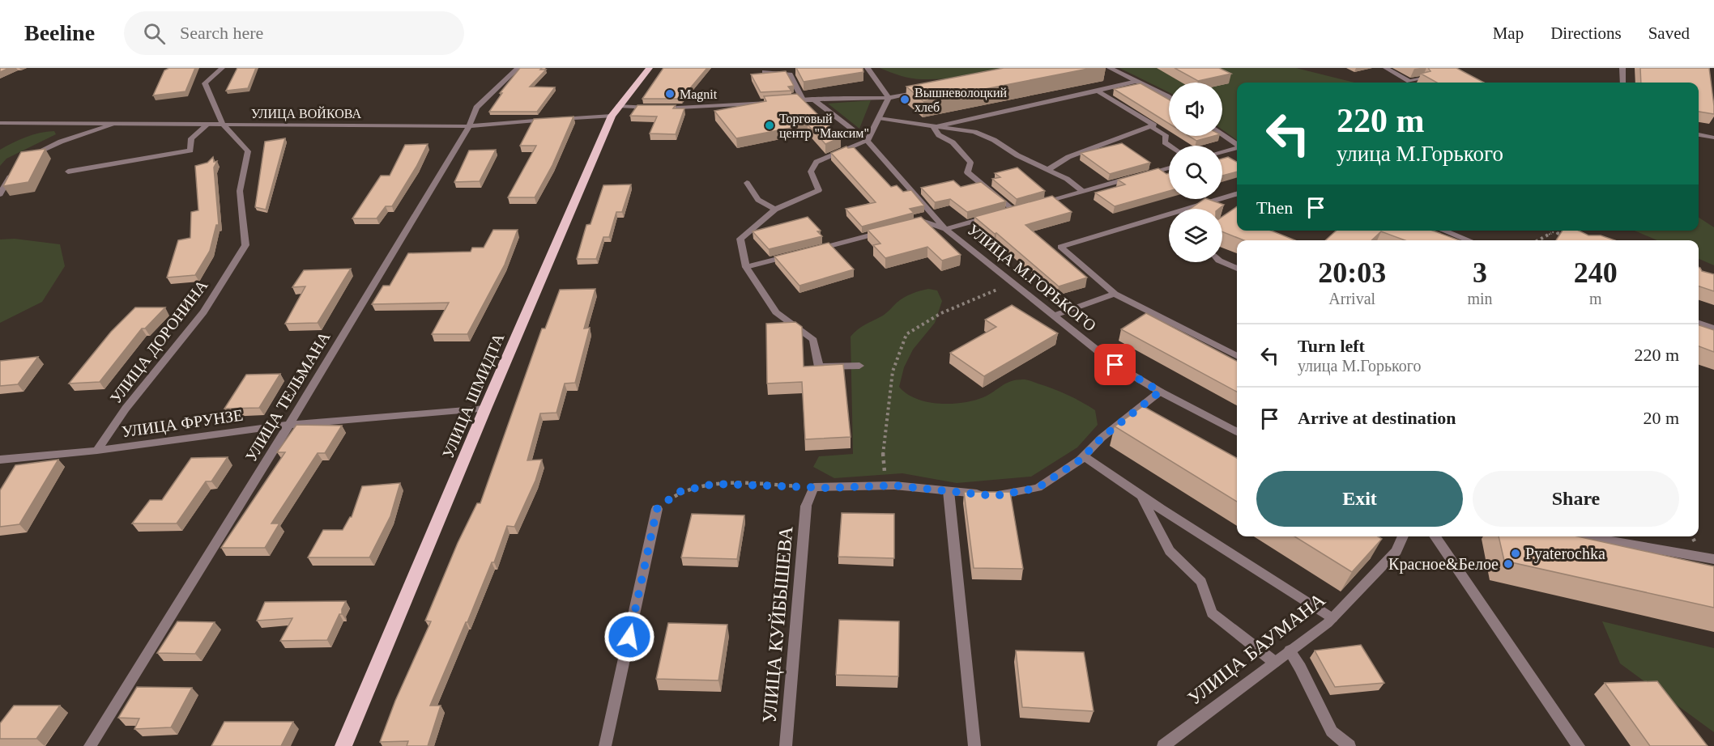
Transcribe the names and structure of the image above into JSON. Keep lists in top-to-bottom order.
{
  "streets": {
    "main road": ["УЛИЦА ШМИДТА"],
    "street": [
      "УЛИЦА ВОЙКОВА",
      "УЛИЦА М.ГОРЬКОГО",
      "УЛИЦА ДОРОНИНА",
      "УЛИЦА ТЕЛЬМАНА",
      "УЛИЦА ФРУНЗЕ",
      "УЛИЦА КУЙБЫШЕВА",
      "УЛИЦА БАУМАНА"
    ]
  },
  "crossings": [
    ["УЛИЦА ВОЙКОВА", "УЛИЦА ДОРОНИНА"],
    ["УЛИЦА ВОЙКОВА", "УЛИЦА ШМИДТА"],
    ["УЛИЦА ВОЙКОВА", "УЛИЦА ТЕЛЬМАНА"],
    ["УЛИЦА ДОРОНИНА", "УЛИЦА ФРУНЗЕ"],
    ["УЛИЦА ШМИДТА", "УЛИЦА ФРУНЗЕ"],
    ["УЛИЦА ТЕЛЬМАНА", "УЛИЦА ФРУНЗЕ"]
  ],
  "places": [
    "Magnit",
    "Вышневолоцкий хлеб",
    "Торговый центр \"Максим\"",
    "Pyaterochka",
    "Красное&Белое"
  ],
  "page": {
    "header": "Beeline",
    "search": "Search here",
    "nav": ["Map", "Directions", "Saved"],
    "turn": ["220 m", "улица М.Горького"],
    "then": "Then",
    "eta": [
      "20:03",
      "Arrival",
      "3",
      "min",
      "240",
      "m"
    ],
    "list": [
      {
        "name": "Turn left",
        "note": "улица М.Горького",
        "value": "220 m"
      },
      {
        "name": "Arrive at destination",
        "value": "20 m"
      }
    ],
    "buttons": ["Exit", "Share"]
  }
}
